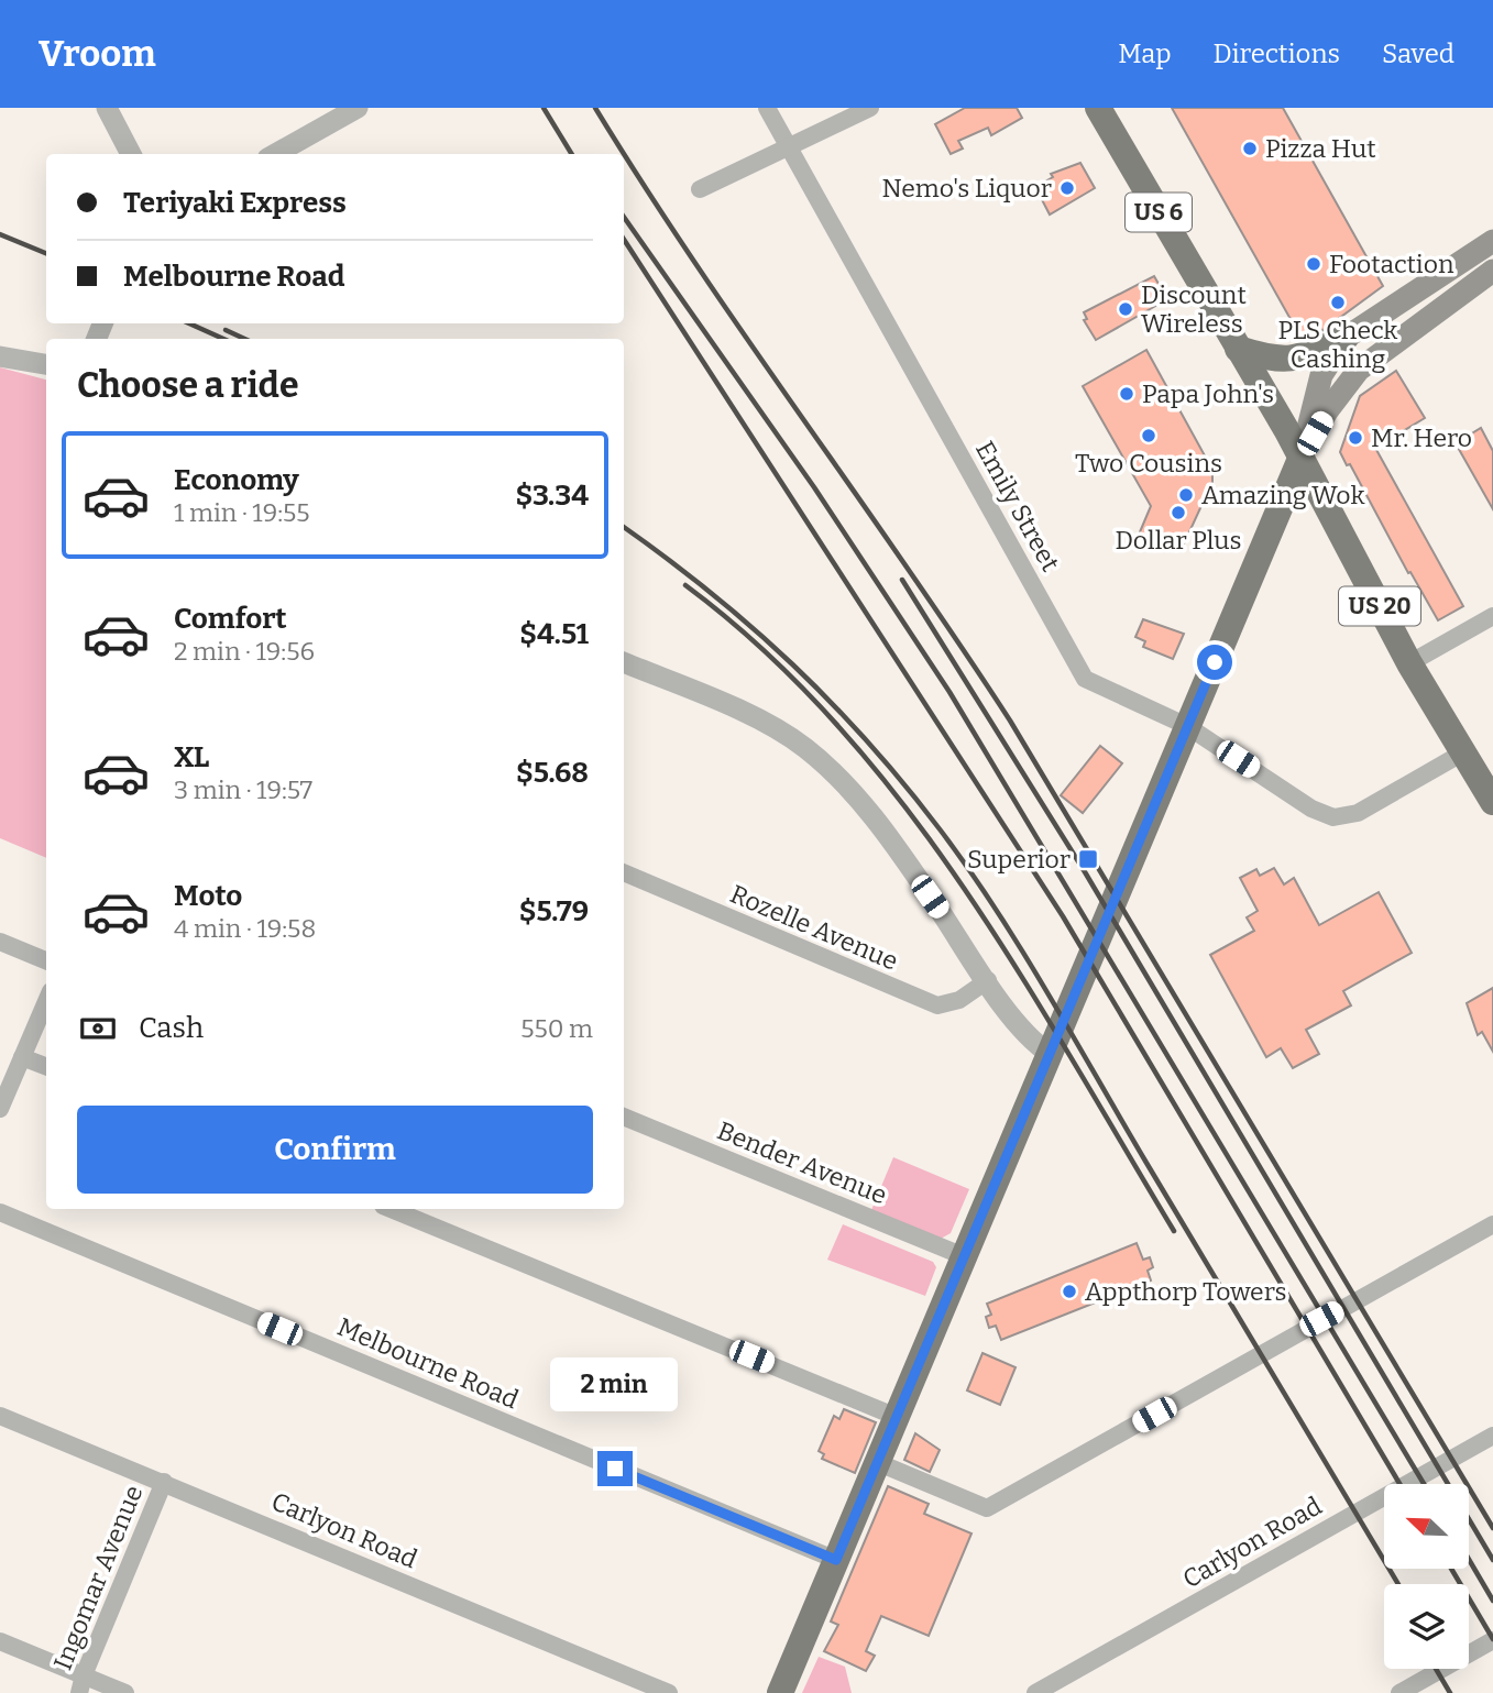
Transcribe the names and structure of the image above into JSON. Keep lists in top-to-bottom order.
{
  "streets": {
    "main road": ["US 6", "US 20"],
    "street": [
      "Emily Street",
      "Rozelle Avenue",
      "Bender Avenue",
      "Melbourne Road",
      "Carlyon Road",
      "Ingomar Avenue"
    ]
  },
  "crossings": [
    ["US 6", "US 20"],
    ["Emily Street", "US 20"],
    ["Carlyon Road", "Ingomar Avenue"]
  ],
  "places": {
    "other": [
      "Pizza Hut",
      "Nemo's Liquor",
      "Footaction",
      "PLS Check Cashing",
      "Discount Wireless",
      "Papa John's",
      "Two Cousins",
      "Mr. Hero",
      "Amazing Wok",
      "Dollar Plus",
      "Appthorp Towers"
    ],
    "transit": ["Superior"]
  },
  "north": "top left",
  "page": {
    "header": "Vroom",
    "nav": ["Map", "Directions", "Saved"],
    "banner": ["Teriyaki Express", "Melbourne Road"],
    "heading": "Choose a ride",
    "list": [
      {
        "name": "Economy",
        "note": "1 min · 19:55",
        "value": "$3.34"
      },
      {
        "name": "Comfort",
        "note": "2 min · 19:56",
        "value": "$4.51"
      },
      {
        "name": "XL",
        "note": "3 min · 19:57",
        "value": "$5.68"
      },
      {
        "name": "Moto",
        "note": "4 min · 19:58",
        "value": "$5.79"
      }
    ],
    "pay": ["Cash", "550 m"],
    "buttons": "Confirm",
    "bubble": "2 min"
  }
}
